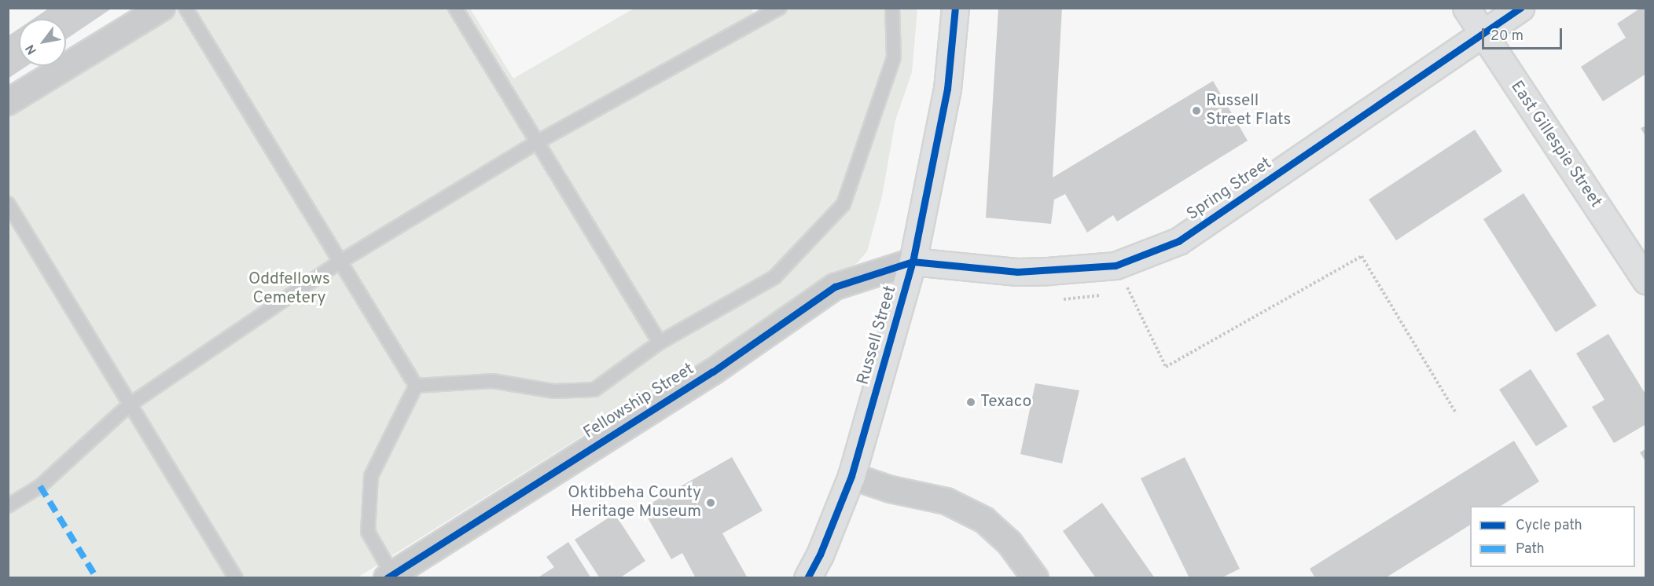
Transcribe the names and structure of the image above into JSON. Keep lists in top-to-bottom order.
{
  "streets": {
    "street": [
      "East Gillespie Street",
      "Spring Street",
      "Russell Street",
      "Fellowship Street"
    ]
  },
  "crossings": [
    ["East Gillespie Street", "Spring Street"],
    ["Spring Street", "Russell Street"],
    ["Spring Street", "Fellowship Street"],
    ["Russell Street", "Fellowship Street"]
  ],
  "parks": ["Oddfellows Cemetery"],
  "places": ["Russell Street Flats", "Texaco", "Oktibbeha County Heritage Museum"],
  "legend": ["Cycle path", "Path"],
  "scale_bar": "20 m",
  "north": "bottom left"
}
